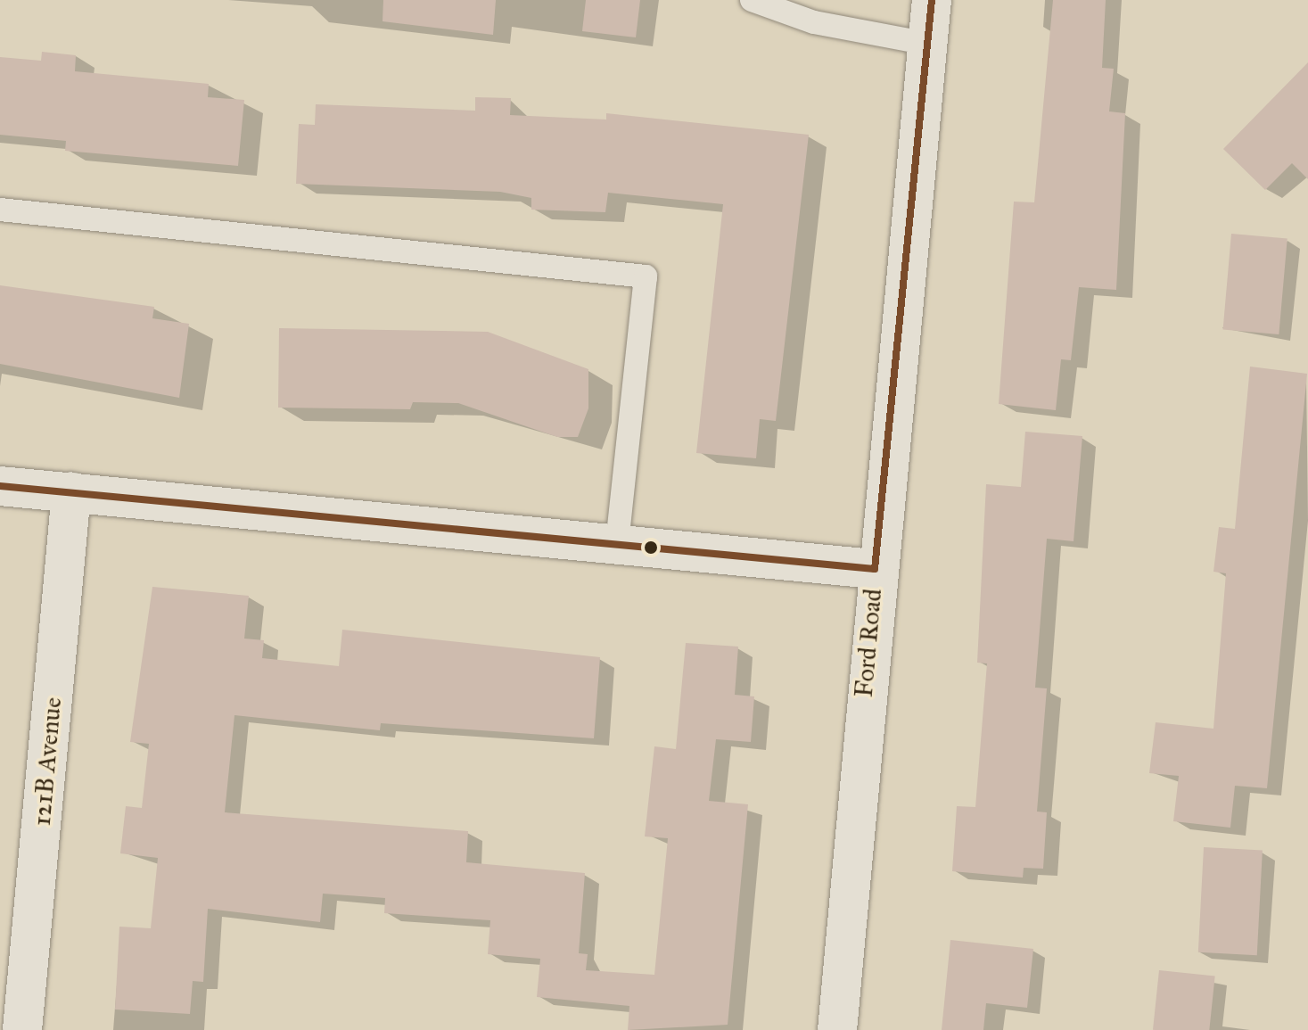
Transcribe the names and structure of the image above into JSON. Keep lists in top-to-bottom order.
{
  "streets": {
    "street": ["Ford Road", "121B Avenue"]
  }
}
